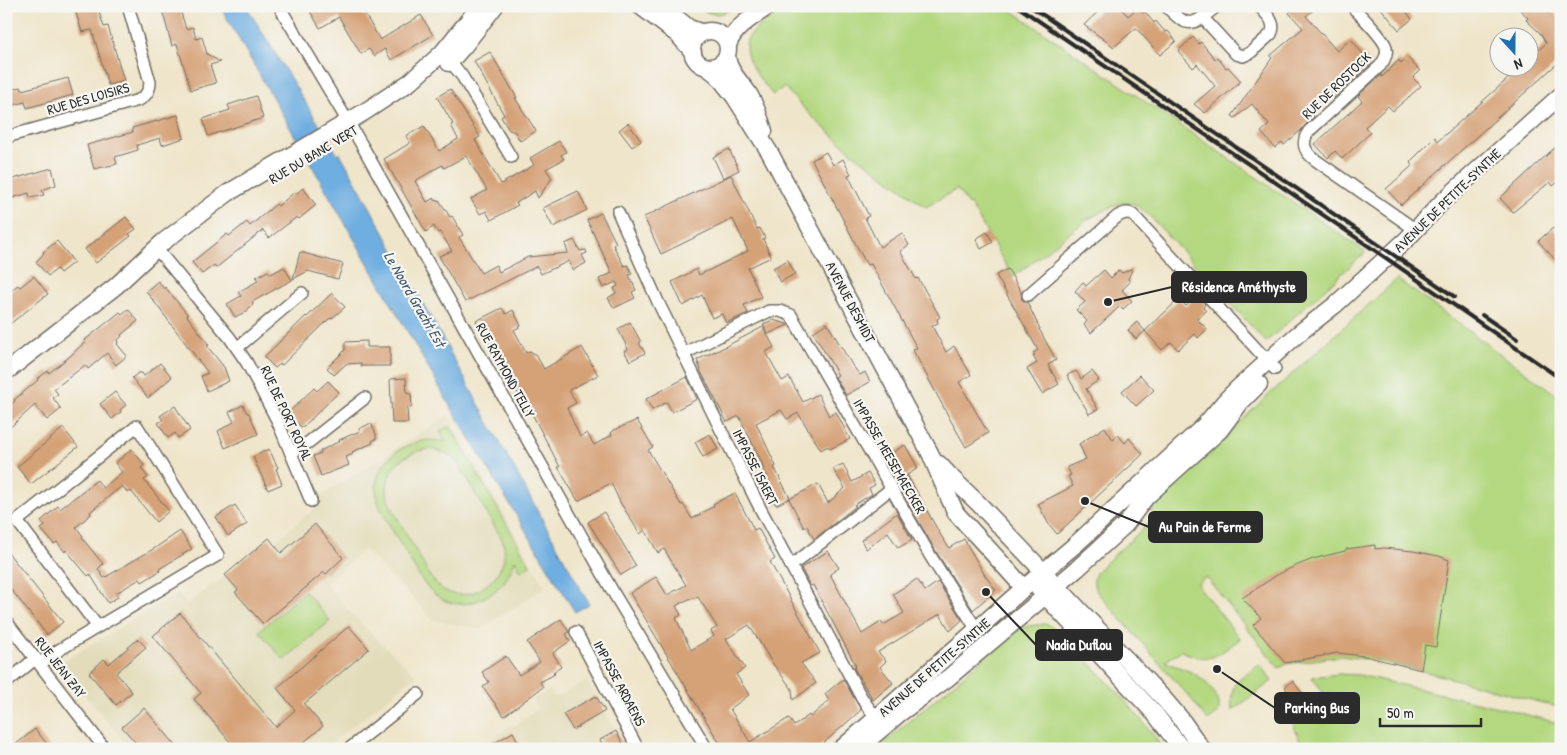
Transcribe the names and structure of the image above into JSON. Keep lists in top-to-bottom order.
{
  "streets": {
    "main road": ["RUE DU BANC VERT", "AVENUE DE PETITE-SYNTHE", "AVENUE DESMIDT"],
    "street": [
      "RUE DE ROSTOCK",
      "RUE DES LOISIRS",
      "RUE RAYMOND TELLY",
      "RUE DE PORT ROYAL",
      "IMPASSE MEESEMAECKER",
      "IMPASSE ISAERT",
      "RUE JEAN ZAY",
      "IMPASSE ARDAENS"
    ]
  },
  "crossings": [
    ["RUE DE ROSTOCK", "AVENUE DE PETITE-SYNTHE"],
    ["RUE DU BANC VERT", "RUE RAYMOND TELLY"],
    ["RUE DU BANC VERT", "RUE DE PORT ROYAL"],
    ["AVENUE DE PETITE-SYNTHE", "AVENUE DESMIDT"],
    ["AVENUE DE PETITE-SYNTHE", "IMPASSE MEESEMAECKER"],
    ["AVENUE DE PETITE-SYNTHE", "IMPASSE ISAERT"],
    ["IMPASSE MEESEMAECKER", "IMPASSE ISAERT"]
  ],
  "water": ["Le Noord Gracht Est"],
  "places": [
    "Résidence Améthyste",
    "Au Pain de Ferme",
    "Nadia Duflou",
    "Parking Bus"
  ],
  "scale_bar": "50 m",
  "north": "bottom"
}
